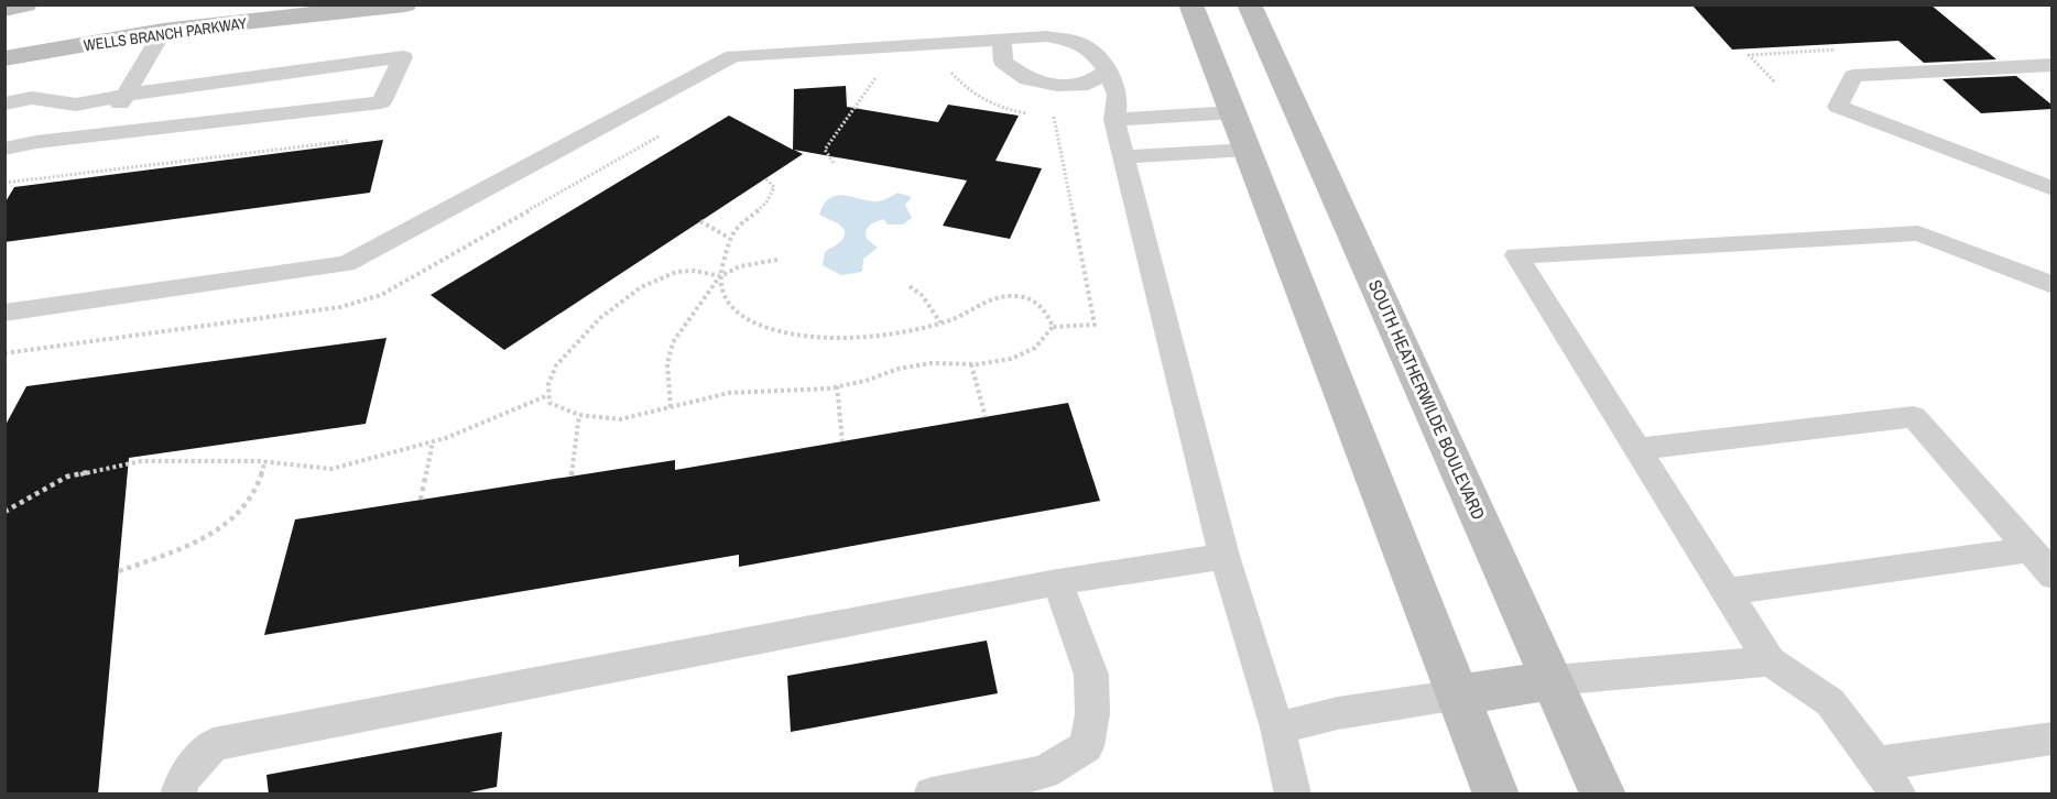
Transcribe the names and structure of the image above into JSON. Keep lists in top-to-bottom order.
{
  "streets": {
    "main road": ["WELLS BRANCH PARKWAY", "SOUTH HEATHERWILDE BOULEVARD"]
  }
}
